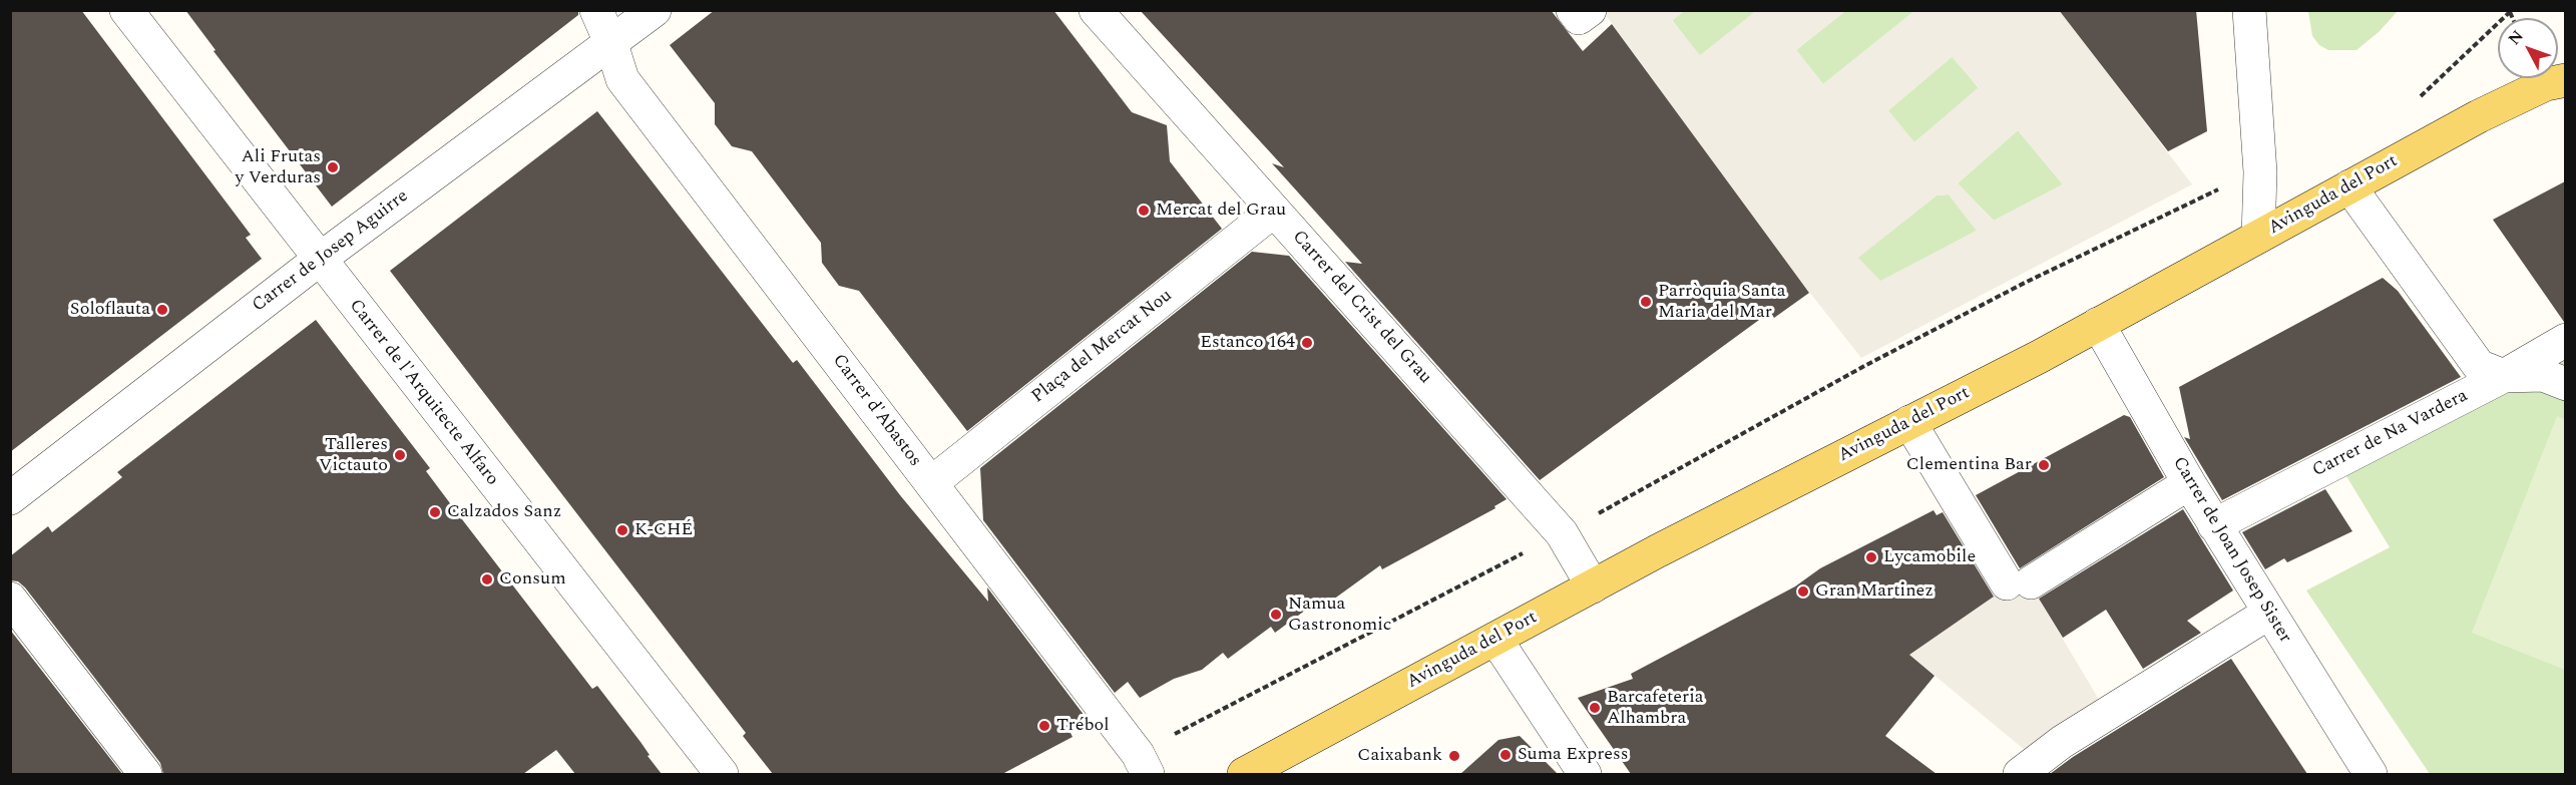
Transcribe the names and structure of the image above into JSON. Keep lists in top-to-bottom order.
{
  "streets": {
    "main road": ["Avinguda del Port"],
    "street": [
      "Carrer de Josep Aguirre",
      "Carrer del Crist del Grau",
      "Plaça del Mercat Nou",
      "Carrer de l'Arquitecte Alfaro",
      "Carrer d'Abastos",
      "Carrer de Na Vardera",
      "Carrer de Joan Josep Sister"
    ]
  },
  "crossings": [
    ["Avinguda del Port", "Carrer del Crist del Grau"],
    ["Avinguda del Port", "Carrer de Joan Josep Sister"],
    ["Carrer de Josep Aguirre", "Carrer de l'Arquitecte Alfaro"],
    ["Carrer de Josep Aguirre", "Carrer d'Abastos"],
    ["Carrer del Crist del Grau", "Plaça del Mercat Nou"],
    ["Plaça del Mercat Nou", "Carrer d'Abastos"],
    ["Carrer de Na Vardera", "Carrer de Joan Josep Sister"]
  ],
  "places": [
    "Ali Frutas y Verduras",
    "Mercat del Grau",
    "Parròquia Santa Maria del Mar",
    "Soloflauta",
    "Estanco 164",
    "Talleres Victauto",
    "Clementina Bar",
    "Calzados Sanz",
    "K-CHÉ",
    "Lycamobile",
    "Consum",
    "Gran Martinez",
    "Namua Gastronomic",
    "Barcafeteria Alhambra",
    "Trébol",
    "Suma Express",
    "Caixabank"
  ],
  "north": "top left"
}
